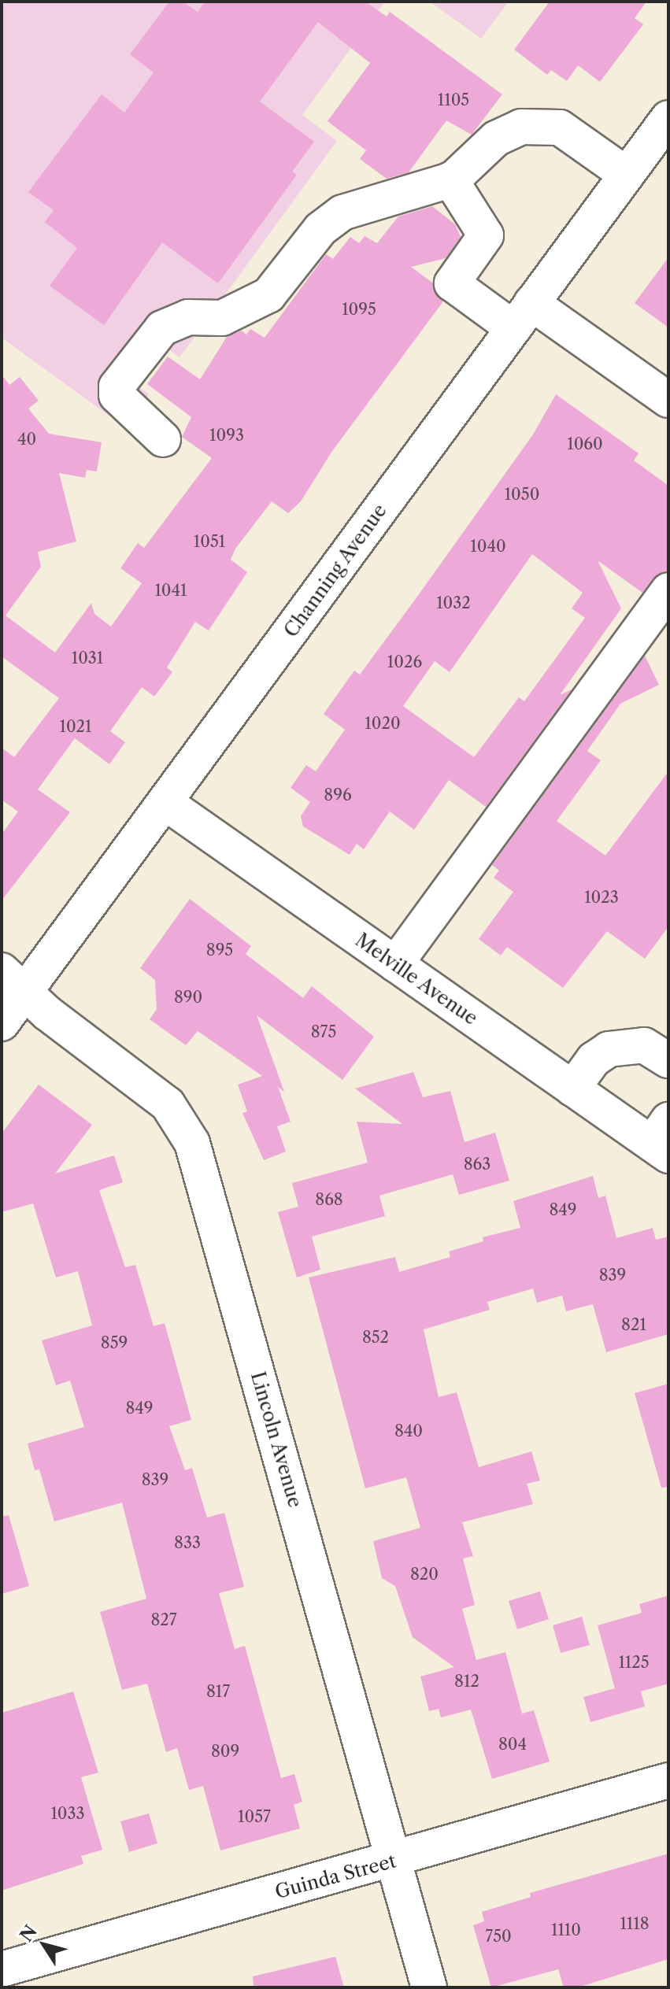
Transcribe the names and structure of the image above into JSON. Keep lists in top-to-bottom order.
{
  "streets": {
    "street": [
      "Channing Avenue",
      "Melville Avenue",
      "Lincoln Avenue",
      "Guinda Street"
    ]
  },
  "crossings": [
    ["Channing Avenue", "Melville Avenue"],
    ["Channing Avenue", "Lincoln Avenue"],
    ["Lincoln Avenue", "Guinda Street"]
  ],
  "house_numbers": [
    "1105",
    "1095",
    "1093",
    "40",
    "1060",
    "1050",
    "1051",
    "1040",
    "1041",
    "1032",
    "1031",
    "1026",
    "1020",
    "1021",
    "896",
    "1023",
    "895",
    "890",
    "875",
    "863",
    "868",
    "849",
    "839",
    "821",
    "852",
    "859",
    "849",
    "840",
    "839",
    "833",
    "820",
    "827",
    "1125",
    "812",
    "817",
    "804",
    "809",
    "1033",
    "1057",
    "1118",
    "1110",
    "750"
  ],
  "north": "top left"
}
